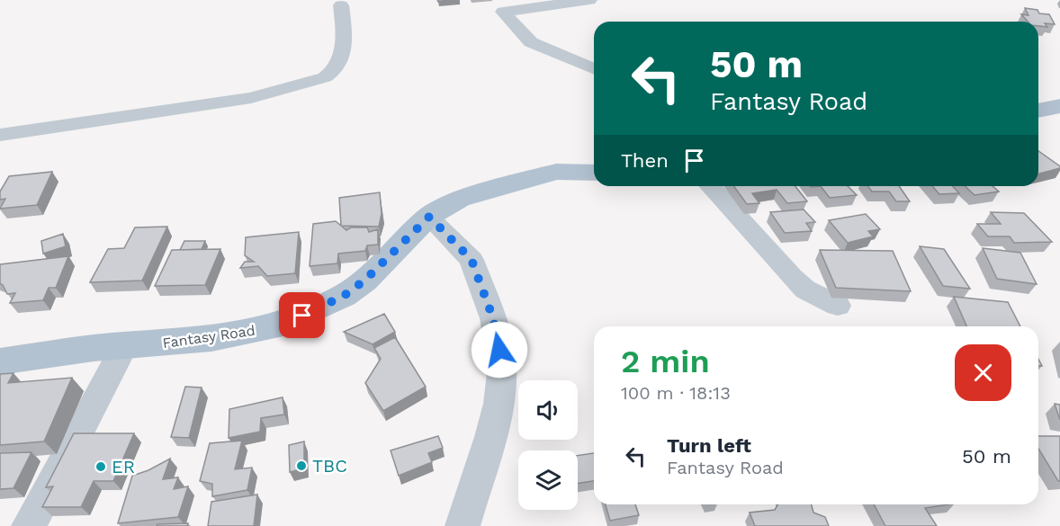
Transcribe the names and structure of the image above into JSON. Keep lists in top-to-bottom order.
{
  "streets": {
    "main road": ["Fantasy Road"]
  },
  "places": ["TBC", "ER"],
  "page": {
    "turn": ["50 m", "Fantasy Road"],
    "then": "Then",
    "heading": ["2 min", "100 m · 18:13"],
    "list": [
      {
        "name": "Turn left",
        "note": "Fantasy Road",
        "value": "50 m"
      }
    ]
  }
}
